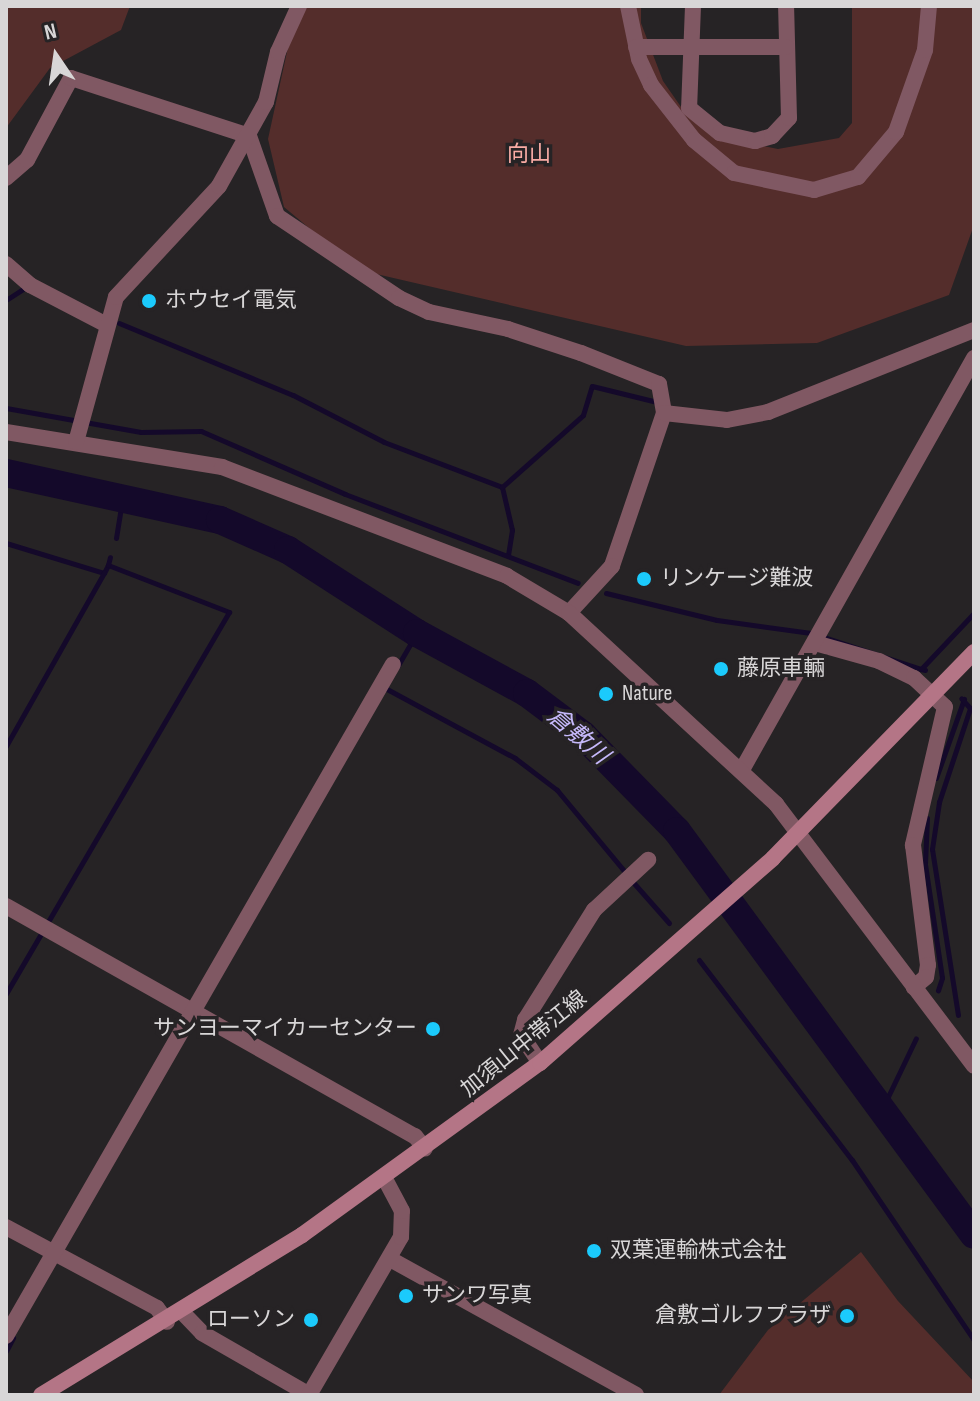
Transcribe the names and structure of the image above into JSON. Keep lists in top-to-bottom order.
{
  "streets": {
    "main road": ["加須山中帯江線"]
  },
  "water": ["倉敷川"],
  "parks": ["向山"],
  "places": [
    "ホウセイ電気",
    "リンケージ難波",
    "藤原車輛",
    "Nature",
    "サンヨーマイカーセンター",
    "双葉運輸株式会社",
    "サンワ写真",
    "倉敷ゴルフプラザ",
    "ローソン"
  ],
  "north": "top"
}
